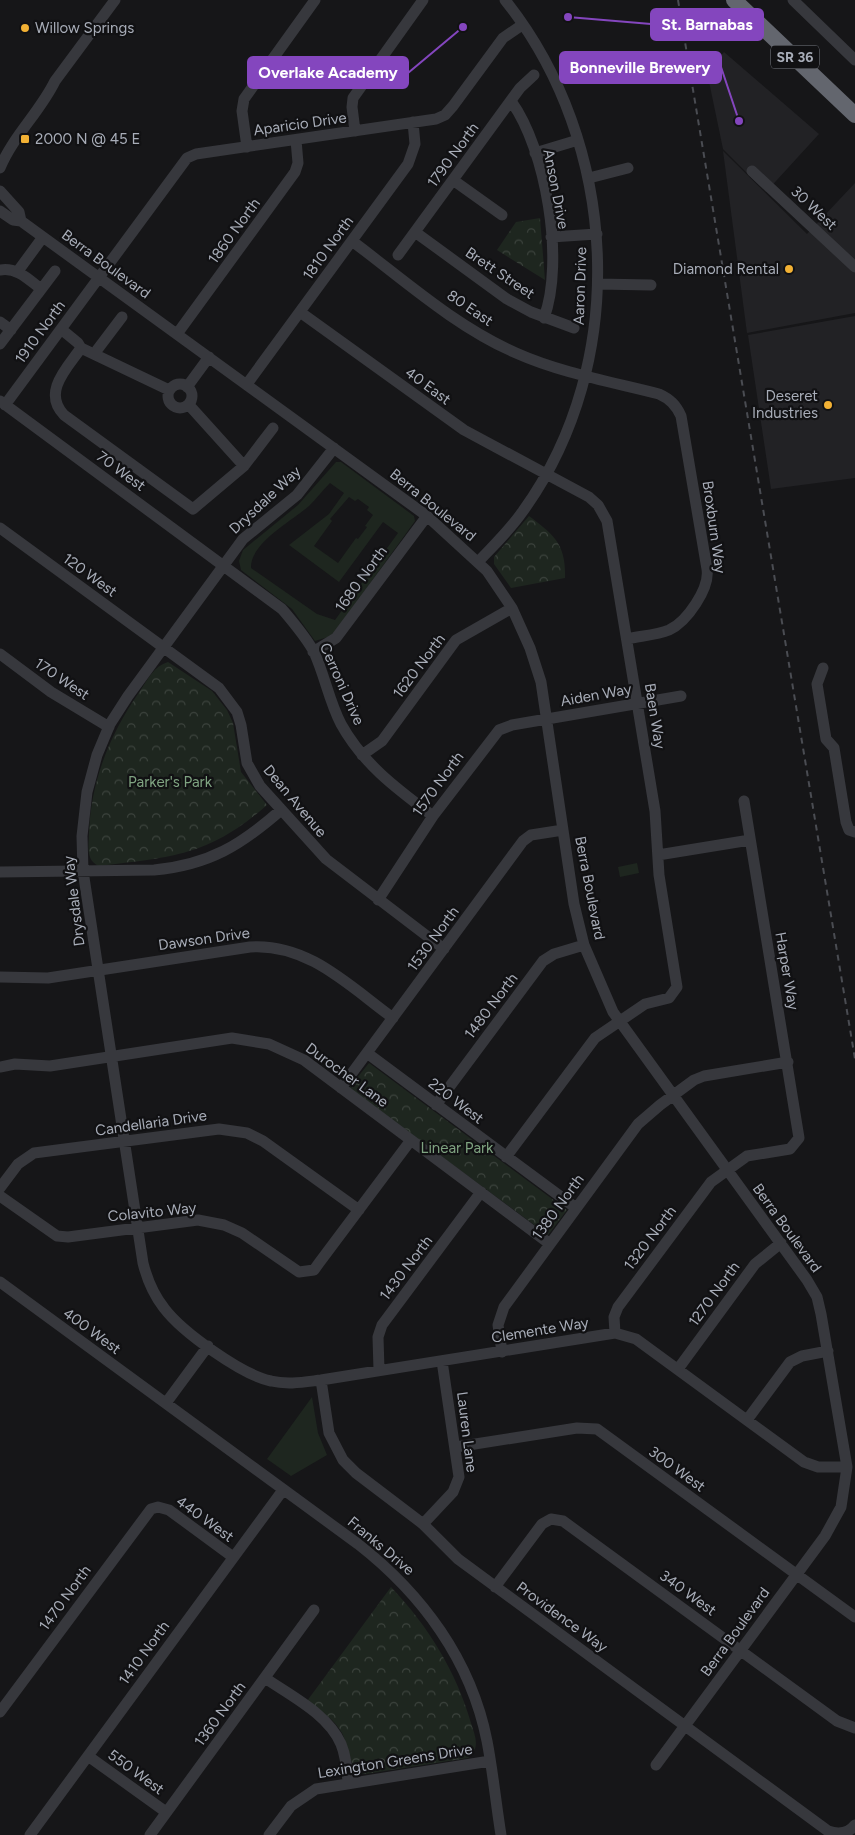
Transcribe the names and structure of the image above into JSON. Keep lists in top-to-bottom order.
{
  "streets": {
    "highway": ["SR 36"],
    "street": [
      "Aparicio Drive",
      "1790 North",
      "Anson Drive",
      "30 West",
      "1860 North",
      "1810 North",
      "Berra Boulevard",
      "Brett Street",
      "Aaron Drive",
      "80 East",
      "1910 North",
      "40 East",
      "70 West",
      "Drysdale Way",
      "Broxburn Way",
      "120 West",
      "1680 North",
      "1620 North",
      "170 West",
      "Cerroni Drive",
      "Aiden Way",
      "Baen Way",
      "1570 North",
      "Dean Avenue",
      "Dawson Drive",
      "1530 North",
      "Harper Way",
      "1480 North",
      "Durocher Lane",
      "220 West",
      "Candellaria Drive",
      "1380 North",
      "Colavito Way",
      "1320 North",
      "1430 North",
      "1270 North",
      "Clemente Way",
      "400 West",
      "Lauren Lane",
      "300 West",
      "440 West",
      "Franks Drive",
      "340 West",
      "1470 North",
      "Providence Way",
      "1410 North",
      "1360 North",
      "Lexington Greens Drive",
      "550 West"
    ]
  },
  "crossings": [
    ["Aparicio Drive", "1860 North"],
    ["Aparicio Drive", "1810 North"],
    ["Aparicio Drive", "Berra Boulevard"],
    ["Aparicio Drive", "Aaron Drive"],
    ["Aparicio Drive", "1910 North"],
    ["1790 North", "Anson Drive"],
    ["1790 North", "Brett Street"],
    ["Anson Drive", "Brett Street"],
    ["1860 North", "Berra Boulevard"],
    ["1810 North", "Berra Boulevard"],
    ["1810 North", "80 East"],
    ["1810 North", "40 East"],
    ["Berra Boulevard", "Aaron Drive"],
    ["Berra Boulevard", "1910 North"],
    ["Berra Boulevard", "Drysdale Way"],
    ["Berra Boulevard", "1680 North"],
    ["Berra Boulevard", "1620 North"],
    ["Berra Boulevard", "Aiden Way"],
    ["Berra Boulevard", "Baen Way"],
    ["Berra Boulevard", "1570 North"],
    ["Berra Boulevard", "1530 North"],
    ["Berra Boulevard", "1480 North"],
    ["Berra Boulevard", "1380 North"],
    ["Berra Boulevard", "1320 North"],
    ["Berra Boulevard", "1270 North"],
    ["Berra Boulevard", "Clemente Way"],
    ["Berra Boulevard", "300 West"],
    ["Berra Boulevard", "340 West"],
    ["Berra Boulevard", "Providence Way"],
    ["Aaron Drive", "80 East"],
    ["Aaron Drive", "40 East"],
    ["Aaron Drive", "Baen Way"],
    ["80 East", "Broxburn Way"],
    ["1910 North", "70 West"],
    ["40 East", "Baen Way"],
    ["70 West", "Drysdale Way"],
    ["70 West", "Cerroni Drive"],
    ["Drysdale Way", "120 West"],
    ["Drysdale Way", "170 West"],
    ["Drysdale Way", "Cerroni Drive"],
    ["Drysdale Way", "Dean Avenue"],
    ["Drysdale Way", "Dawson Drive"],
    ["Drysdale Way", "Durocher Lane"],
    ["Drysdale Way", "Candellaria Drive"],
    ["Drysdale Way", "Colavito Way"],
    ["Drysdale Way", "Clemente Way"],
    ["Broxburn Way", "Baen Way"],
    ["120 West", "Dean Avenue"],
    ["1680 North", "Cerroni Drive"],
    ["1620 North", "Cerroni Drive"],
    ["Cerroni Drive", "1570 North"],
    ["Aiden Way", "Baen Way"],
    ["Aiden Way", "1570 North"],
    ["1570 North", "Dean Avenue"],
    ["Dean Avenue", "1530 North"],
    ["Dawson Drive", "1530 North"],
    ["1530 North", "Durocher Lane"],
    ["1530 North", "220 West"],
    ["Harper Way", "1380 North"],
    ["Harper Way", "1320 North"],
    ["1480 North", "220 West"],
    ["Durocher Lane", "1380 North"],
    ["Durocher Lane", "1430 North"],
    ["220 West", "1380 North"],
    ["Candellaria Drive", "Colavito Way"],
    ["1380 North", "Clemente Way"],
    ["1320 North", "Clemente Way"],
    ["1430 North", "Clemente Way"],
    ["1270 North", "Clemente Way"],
    ["Clemente Way", "Lauren Lane"],
    ["Clemente Way", "Providence Way"],
    ["400 West", "Franks Drive"],
    ["Lauren Lane", "300 West"],
    ["Lauren Lane", "Providence Way"],
    ["440 West", "1470 North"],
    ["440 West", "1410 North"],
    ["Franks Drive", "1410 North"],
    ["Franks Drive", "Lexington Greens Drive"],
    ["340 West", "Providence Way"],
    ["1410 North", "550 West"],
    ["1360 North", "550 West"]
  ],
  "parks": ["Parker's Park", "Linear Park"],
  "places": {
    "other": [
      "St. Barnabas",
      "Overlake Academy",
      "Willow Springs",
      "Bonneville Brewery",
      "Diamond Rental",
      "Deseret Industries"
    ],
    "transit": ["2000 N @ 45 E"]
  }
}
